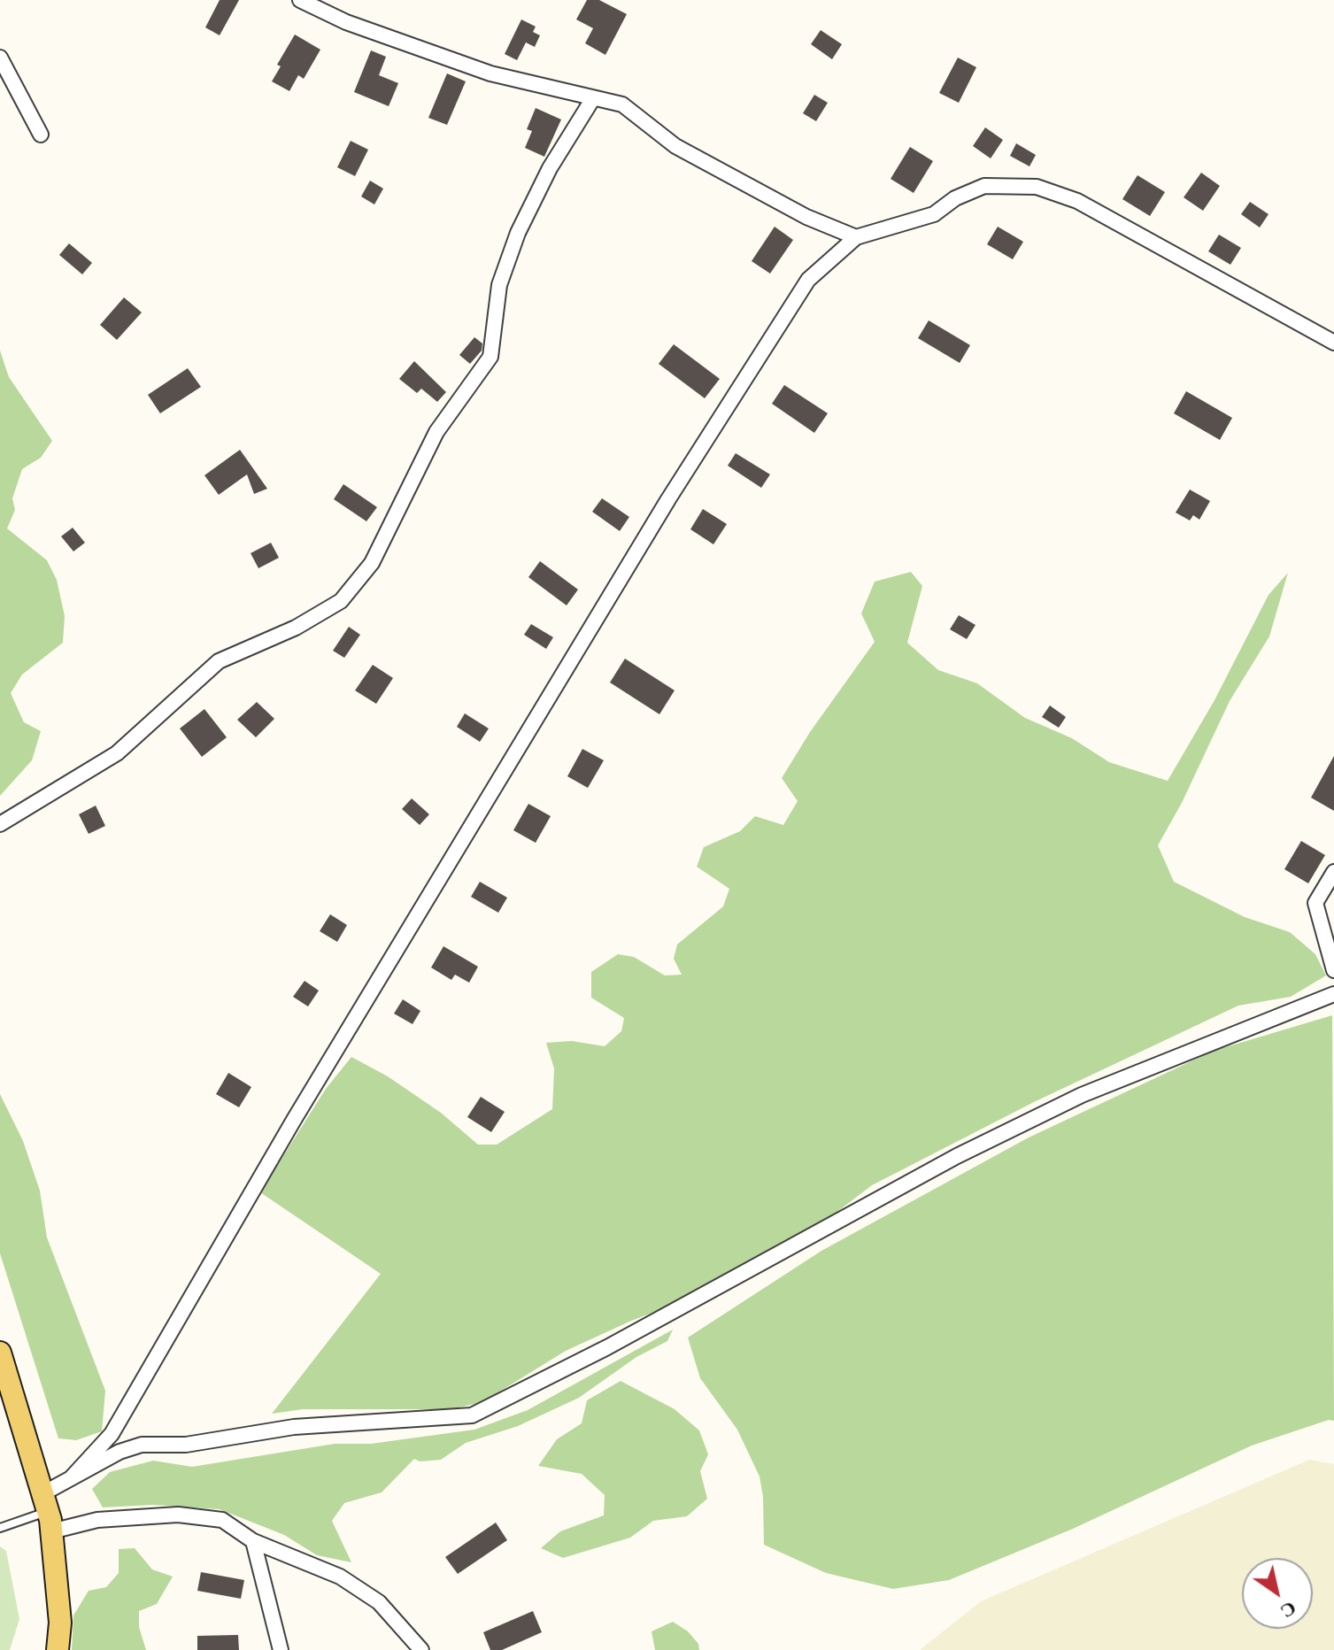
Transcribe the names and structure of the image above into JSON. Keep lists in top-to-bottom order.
{
  "north": "bottom right"
}
